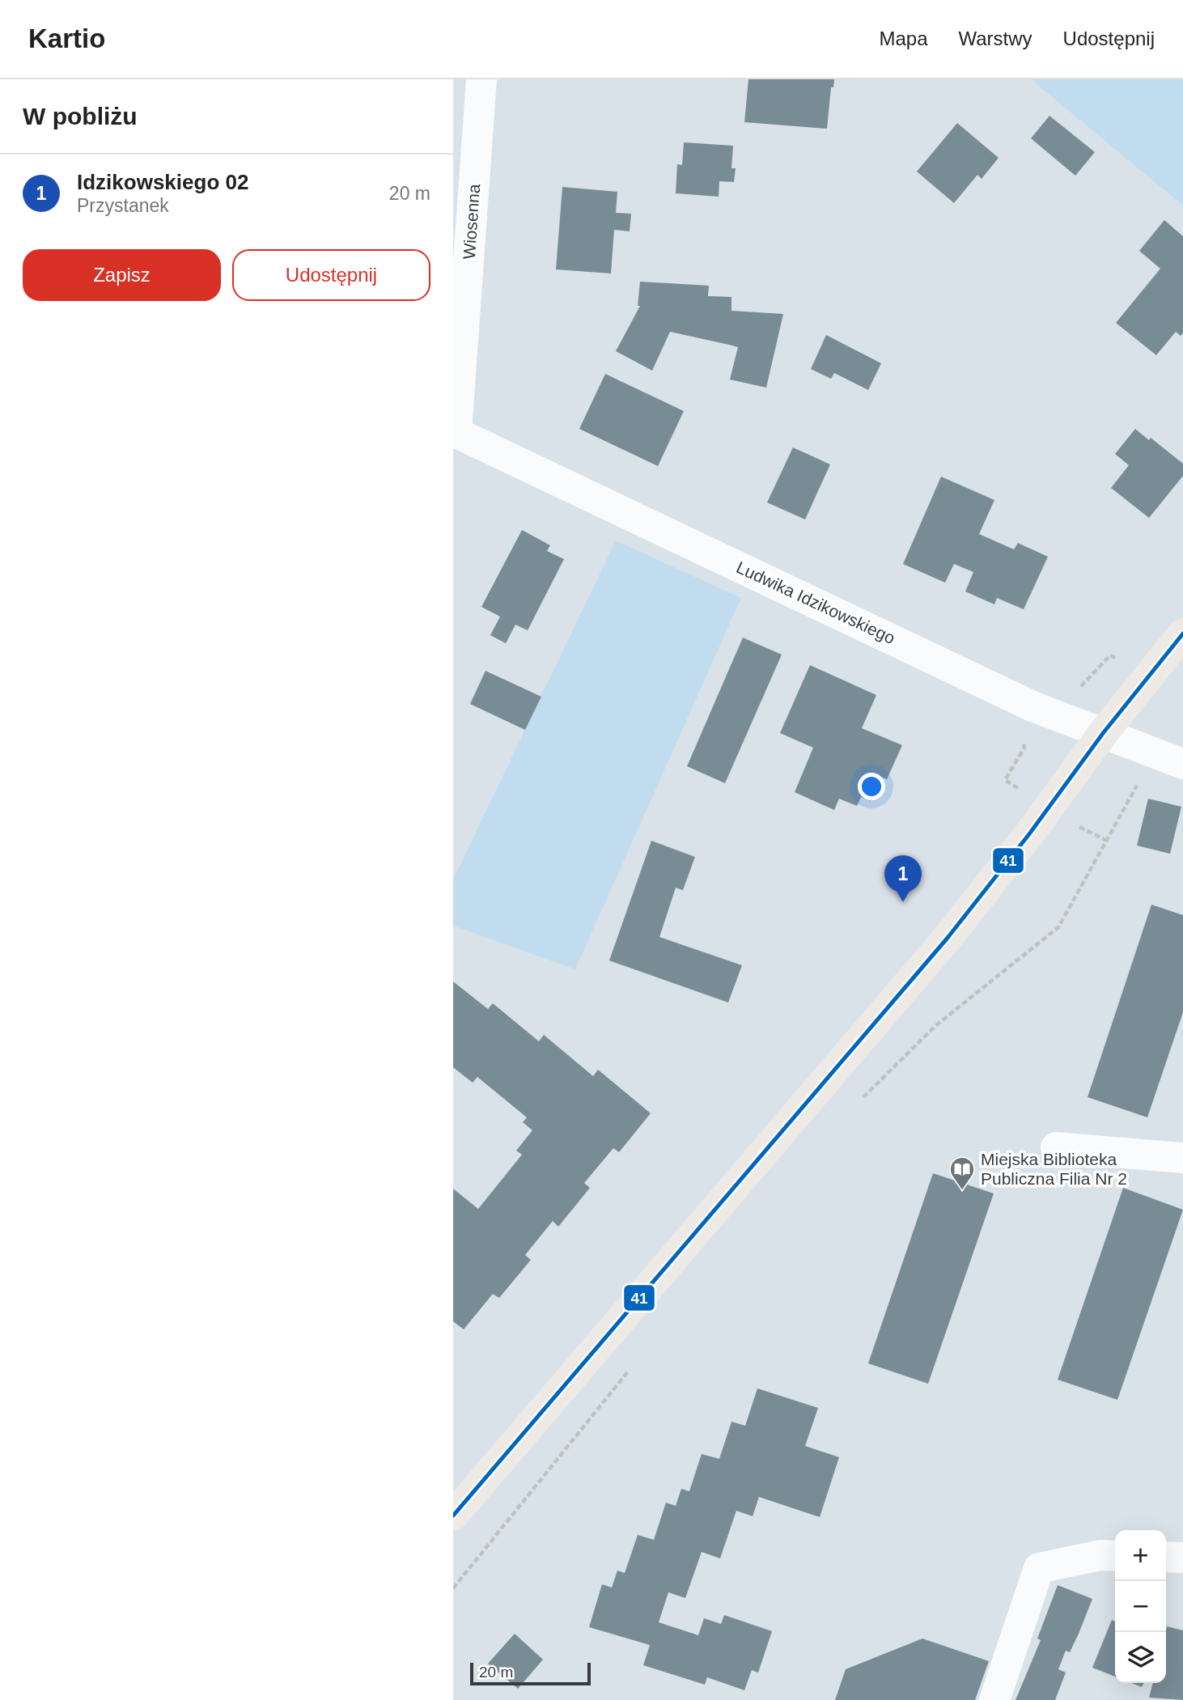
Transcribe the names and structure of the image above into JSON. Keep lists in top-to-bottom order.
{
  "streets": {
    "street": ["Wiosenna", "Ludwika Idzikowskiego"]
  },
  "crossings": [
    ["Wiosenna", "Ludwika Idzikowskiego"]
  ],
  "places": {
    "library": ["Miejska Biblioteka Publiczna Filia Nr 2"]
  },
  "lines": ["transit line 41"],
  "scale_bar": "20 m",
  "page": {
    "header": "Kartio",
    "nav": ["Mapa", "Warstwy", "Udostępnij"],
    "heading": "W pobliżu",
    "list": [
      {
        "mark": "1",
        "name": "Idzikowskiego 02",
        "note": "Przystanek",
        "value": "20 m"
      }
    ],
    "buttons": ["Zapisz", "Udostępnij"],
    "pins": "1",
    "map_buttons": ["+", "−"],
    "scale": "20 m"
  }
}
